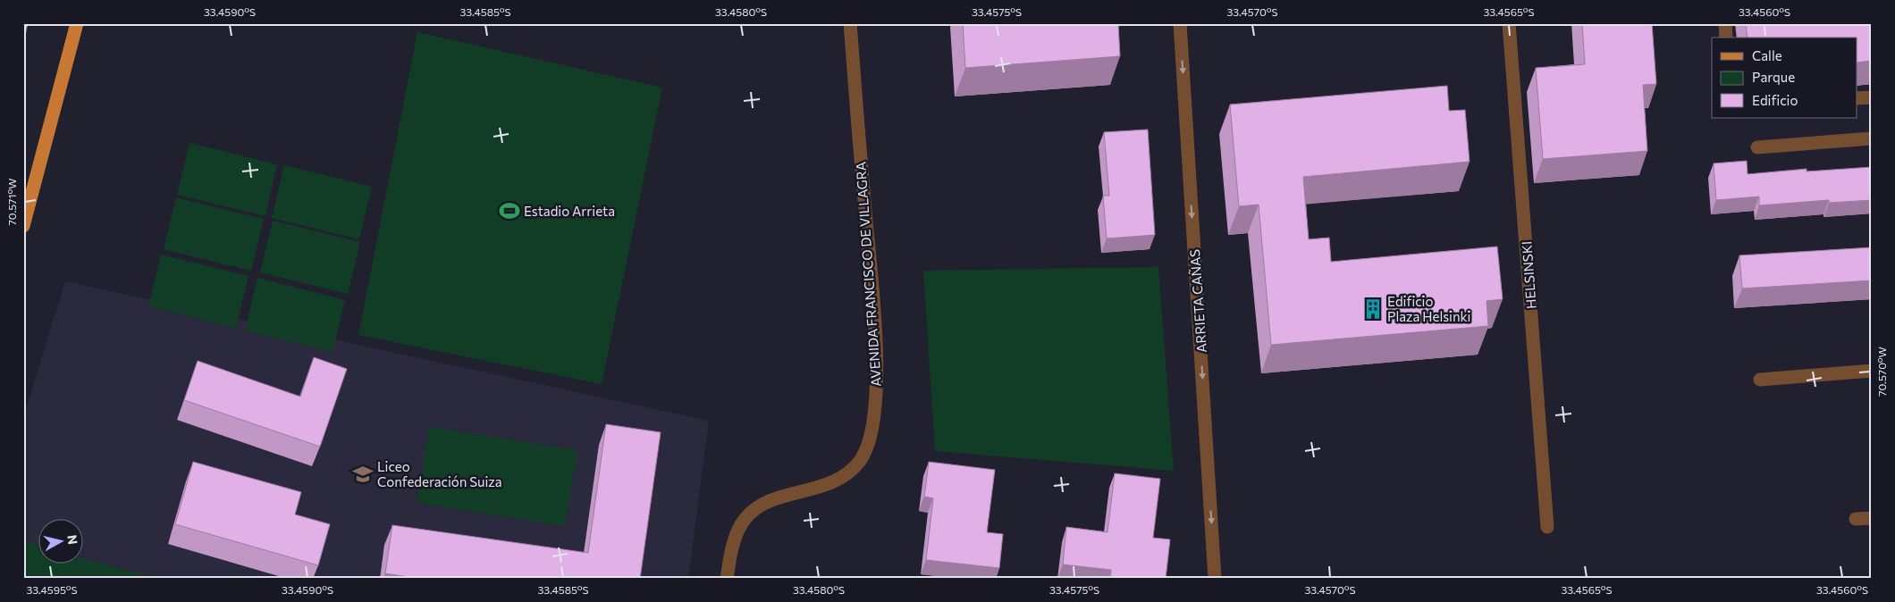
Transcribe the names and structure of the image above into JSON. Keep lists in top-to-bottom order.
{
  "streets": {
    "street": ["AVENIDA FRANCISCO DE VILLAGRA", "HELSINSKI", "ARRIETA CAÑAS"]
  },
  "one_way": ["ARRIETA CAÑAS"],
  "places": {
    "sports": ["Estadio Arrieta"],
    "building": ["Edificio Plaza Helsinki"],
    "school or university": ["Liceo Confederación Suiza"]
  },
  "legend": ["Calle", "Parque", "Edificio"],
  "north": "right",
  "coordinates": [
    "33.4590°S",
    "33.4585°S",
    "33.4580°S",
    "33.4575°S",
    "33.4570°S",
    "33.4565°S",
    "33.4560°S",
    "70.571°W",
    "70.570°W",
    "33.4595°S"
  ]
}
